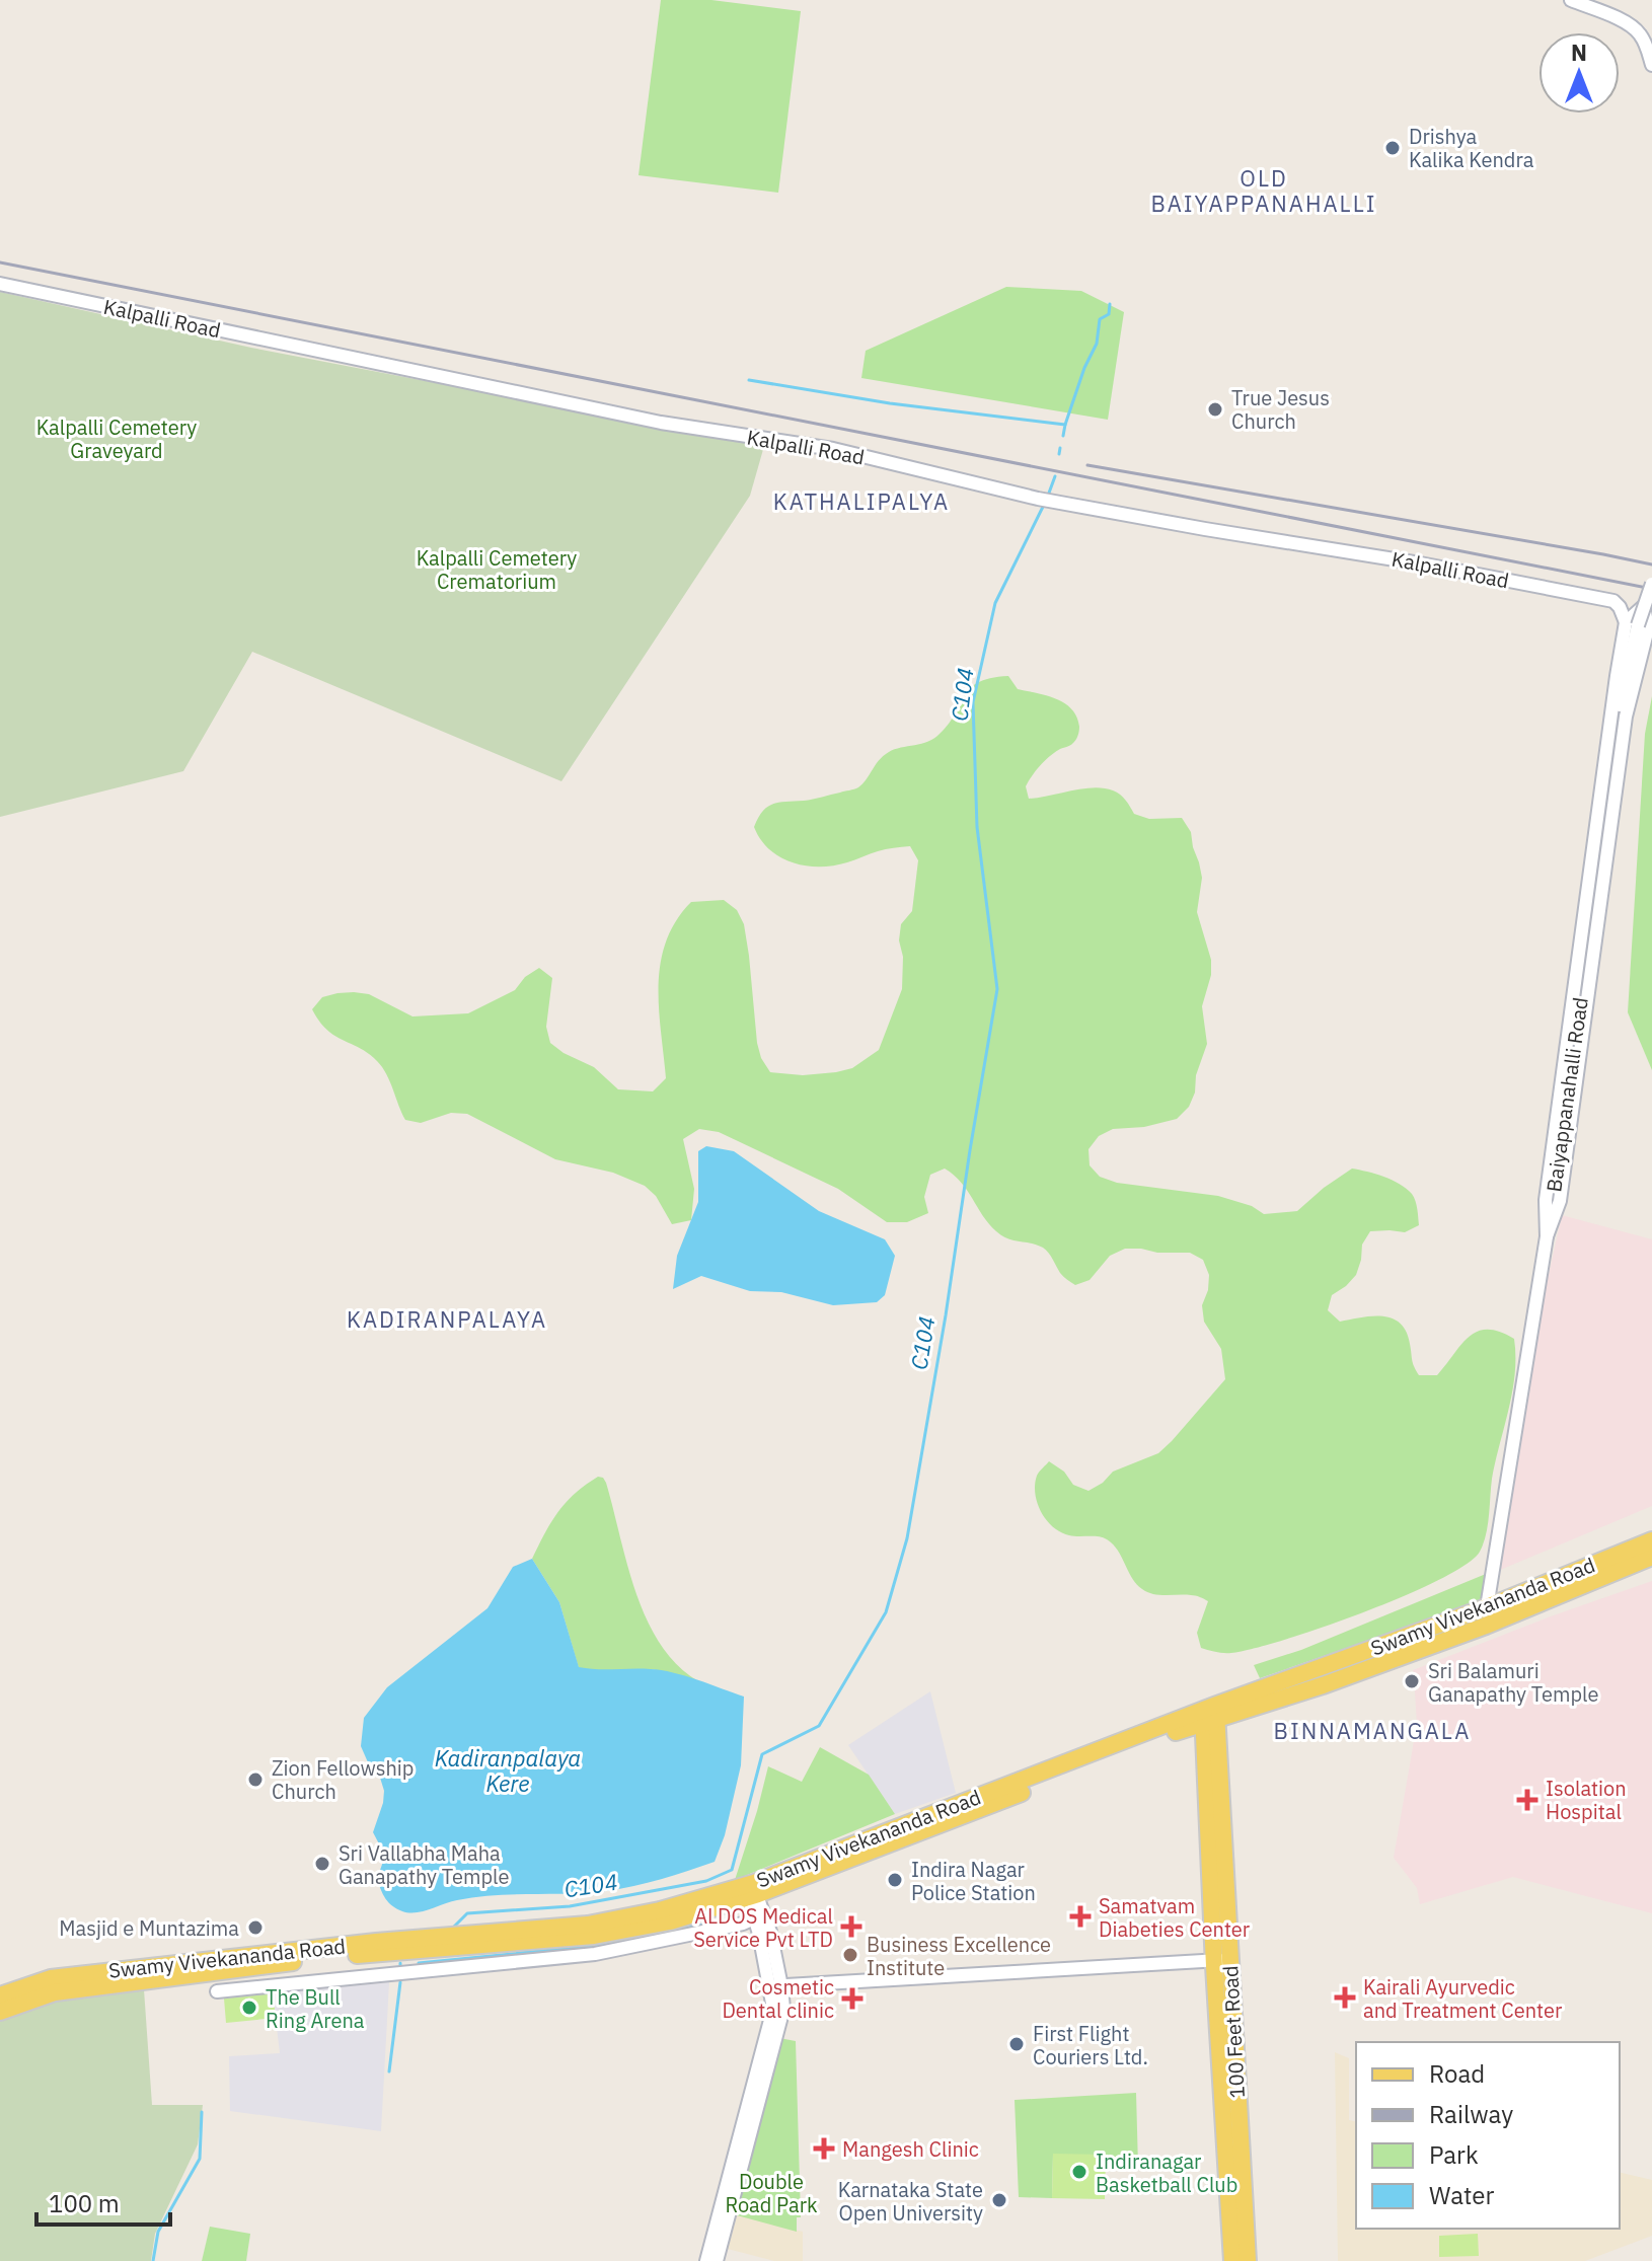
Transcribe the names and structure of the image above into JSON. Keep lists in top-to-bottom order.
{
  "streets": {
    "main road": ["Swamy Vivekananda Road", "100 Feet Road"],
    "street": ["Kalpalli Road", "Baiyappanahalli Road"]
  },
  "crossings": [
    ["Baiyappanahalli Road", "Swamy Vivekananda Road"],
    ["Swamy Vivekananda Road", "100 Feet Road"]
  ],
  "districts": [
    "OLD BAIYAPPANAHALLI",
    "KATHALIPALYA",
    "KADIRANPALAYA",
    "BINNAMANGALA"
  ],
  "water": ["C104", "Kadiranpalaya Kere"],
  "parks": ["Kalpalli Cemetery Graveyard", "Kalpalli Cemetery Crematorium", "Double Road Park"],
  "places": {
    "other": [
      "Drishya Kalika Kendra",
      "True Jesus Church",
      "Sri Balamuri Ganapathy Temple",
      "Zion Fellowship Church",
      "Sri Vallabha Maha Ganapathy Temple",
      "Indira Nagar Police Station",
      "Masjid e Muntazima",
      "Business Excellence Institute",
      "The Bull Ring Arena",
      "First Flight Couriers Ltd.",
      "Indiranagar Basketball Club",
      "Karnataka State Open University"
    ],
    "health": [
      "Isolation Hospital",
      "Samatvam Diabeties Center",
      "ALDOS Medical Service Pvt LTD",
      "Kairali Ayurvedic and Treatment Center",
      "Cosmetic Dental clinic",
      "Mangesh Clinic"
    ]
  },
  "legend": [
    "Road",
    "Railway",
    "Park",
    "Water"
  ],
  "scale_bar": "100 m",
  "north": "top"
}
